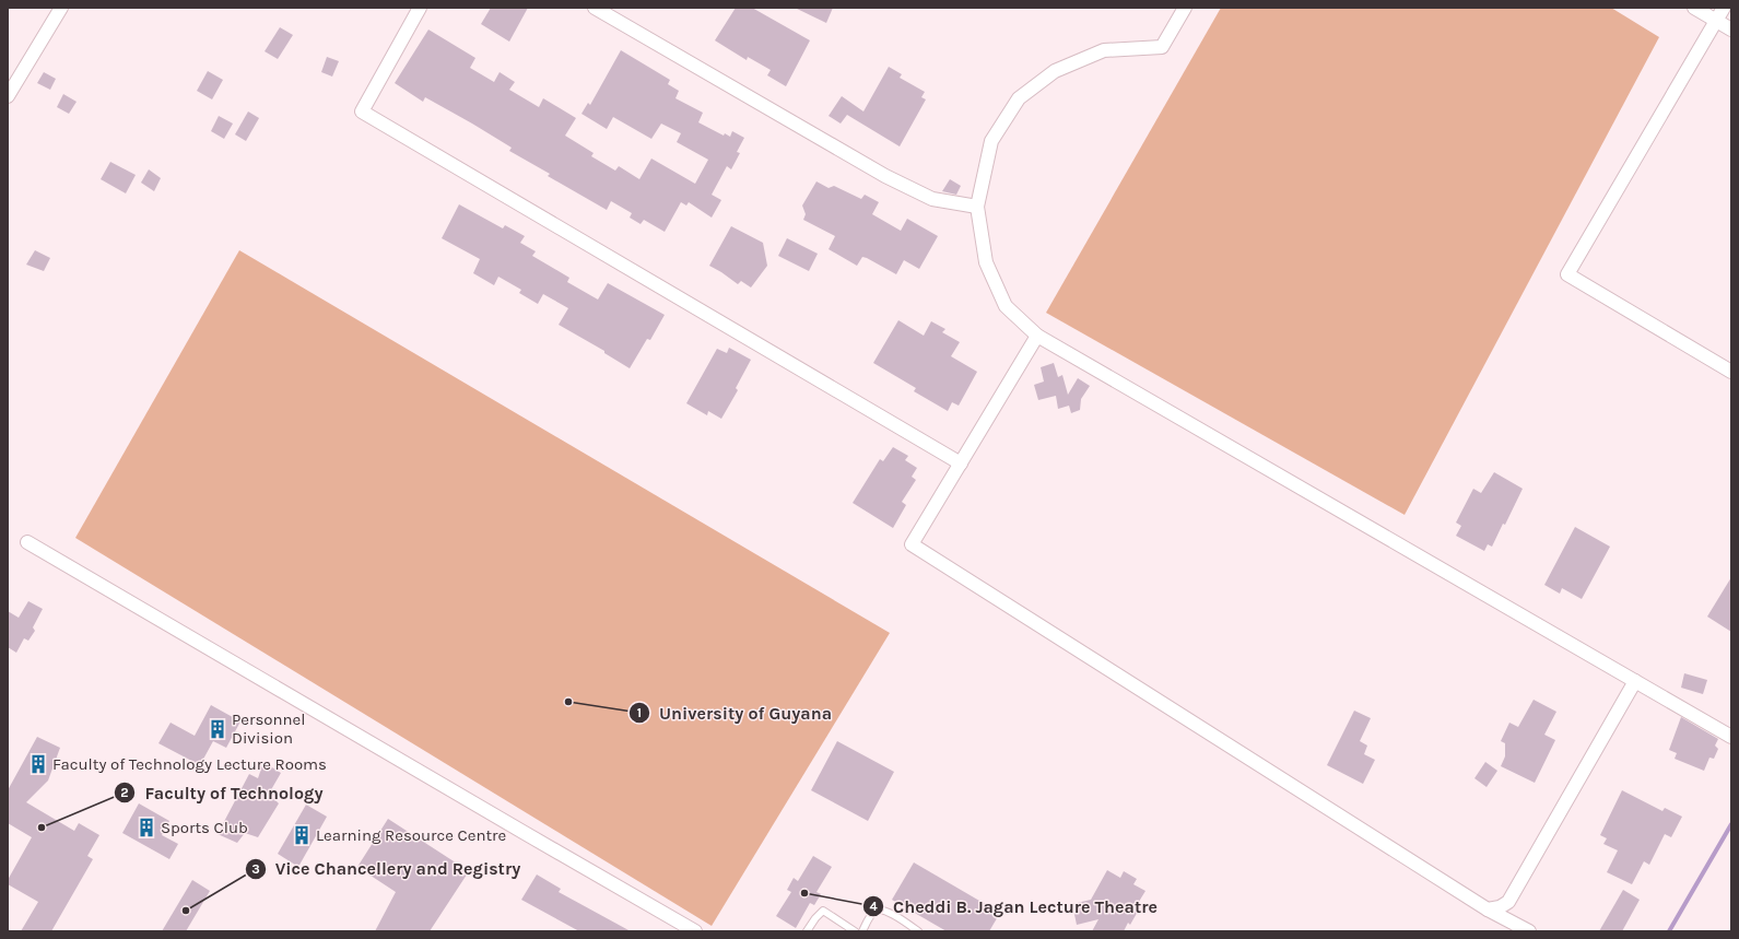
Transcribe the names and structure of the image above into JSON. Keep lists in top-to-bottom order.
{
  "places": {
    "other": [
      "University of Guyana",
      "Faculty of Technology",
      "Cheddi B. Jagan Lecture Theatre",
      "Vice Chancellery and Registry"
    ],
    "building": [
      "Personnel Division",
      "Faculty of Technology Lecture Rooms",
      "Sports Club",
      "Learning Resource Centre"
    ]
  }
}
